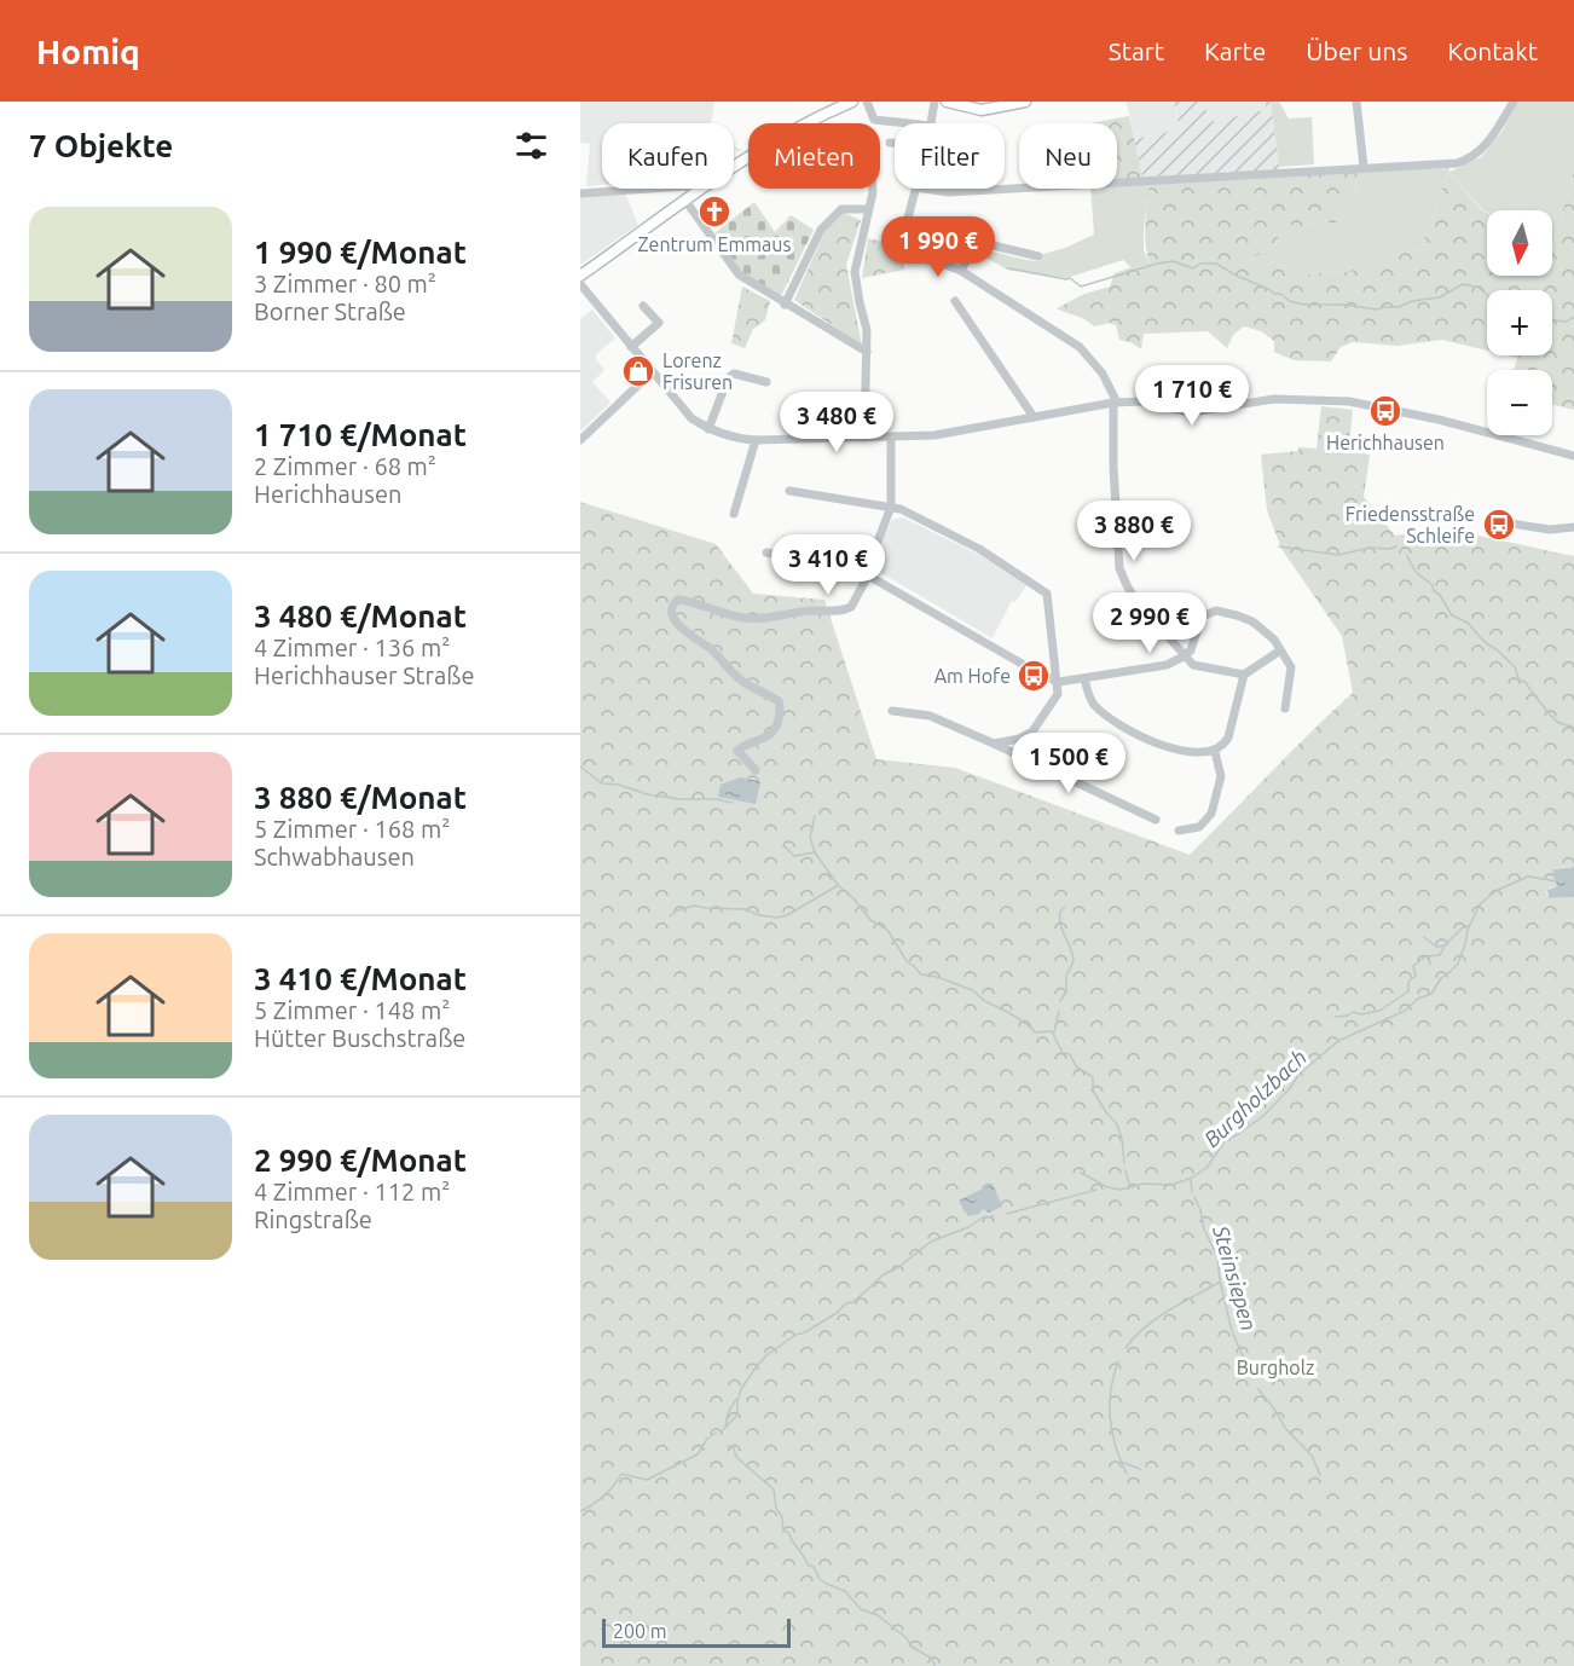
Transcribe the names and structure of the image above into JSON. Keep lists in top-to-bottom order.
{
  "water": ["Burgholzbach", "Steinsiepen"],
  "parks": ["Burgholz"],
  "places": {
    "church": ["Zentrum Emmaus"],
    "shop": ["Lorenz Frisuren"],
    "bus stop": ["Herichhausen", "Friedensstraße Schleife", "Am Hofe"]
  },
  "scale_bar": "200 m",
  "north": "bottom",
  "page": {
    "header": "Homiq",
    "nav": [
      "Start",
      "Karte",
      "Über uns",
      "Kontakt"
    ],
    "heading": "7 Objekte",
    "chip": [
      "Kaufen",
      "Mieten",
      "Filter",
      "Neu"
    ],
    "list": [
      {
        "name": "1 990 €/Monat",
        "note": "3 Zimmer · 80 m² · Borner Straße"
      },
      {
        "name": "1 710 €/Monat",
        "note": "2 Zimmer · 68 m² · Herichhausen"
      },
      {
        "name": "3 480 €/Monat",
        "note": "4 Zimmer · 136 m² · Herichhauser Straße"
      },
      {
        "name": "3 880 €/Monat",
        "note": "5 Zimmer · 168 m² · Schwabhausen"
      },
      {
        "name": "3 410 €/Monat",
        "note": "5 Zimmer · 148 m² · Hütter Buschstraße"
      },
      {
        "name": "2 990 €/Monat",
        "note": "4 Zimmer · 112 m² · Ringstraße"
      }
    ],
    "map_buttons": ["+", "−"],
    "price": [
      "1 990 €",
      "1 710 €",
      "3 480 €",
      "3 880 €",
      "3 410 €",
      "2 990 €",
      "1 500 €"
    ],
    "scale": "200 m"
  }
}
